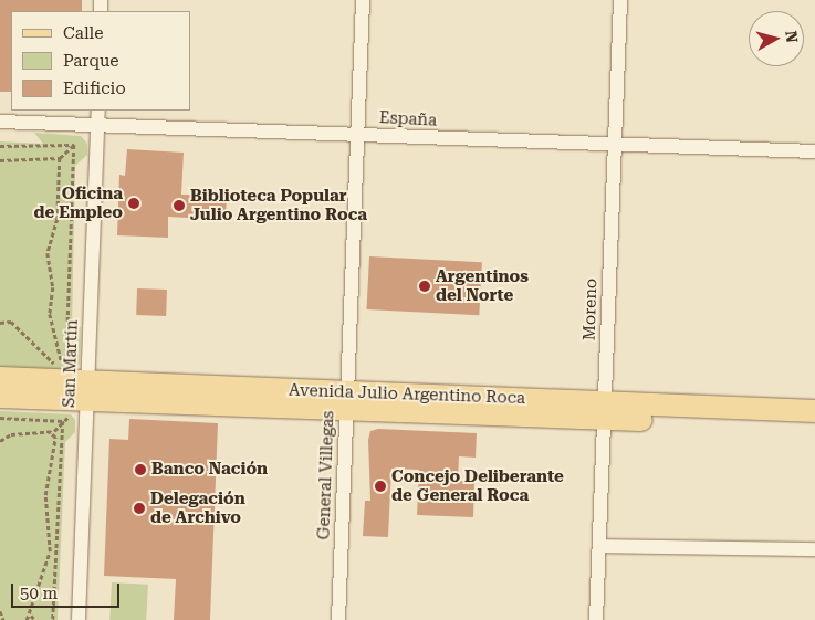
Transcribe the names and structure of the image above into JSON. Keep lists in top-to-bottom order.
{
  "streets": {
    "main road": ["Avenida Julio Argentino Roca"],
    "street": [
      "España",
      "Moreno",
      "San Martín",
      "General Villegas"
    ]
  },
  "crossings": [
    ["España", "Moreno"],
    ["España", "San Martín"],
    ["España", "General Villegas"],
    ["Moreno", "Avenida Julio Argentino Roca"],
    ["San Martín", "Avenida Julio Argentino Roca"],
    ["Avenida Julio Argentino Roca", "General Villegas"]
  ],
  "places": [
    "Oficina de Empleo",
    "Biblioteca Popular Julio Argentino Roca",
    "Argentinos del Norte",
    "Banco Nación",
    "Concejo Deliberante de General Roca",
    "Delegación de Archivo"
  ],
  "legend": ["Calle", "Parque", "Edificio"],
  "scale_bar": "50 m",
  "north": "right"
}
